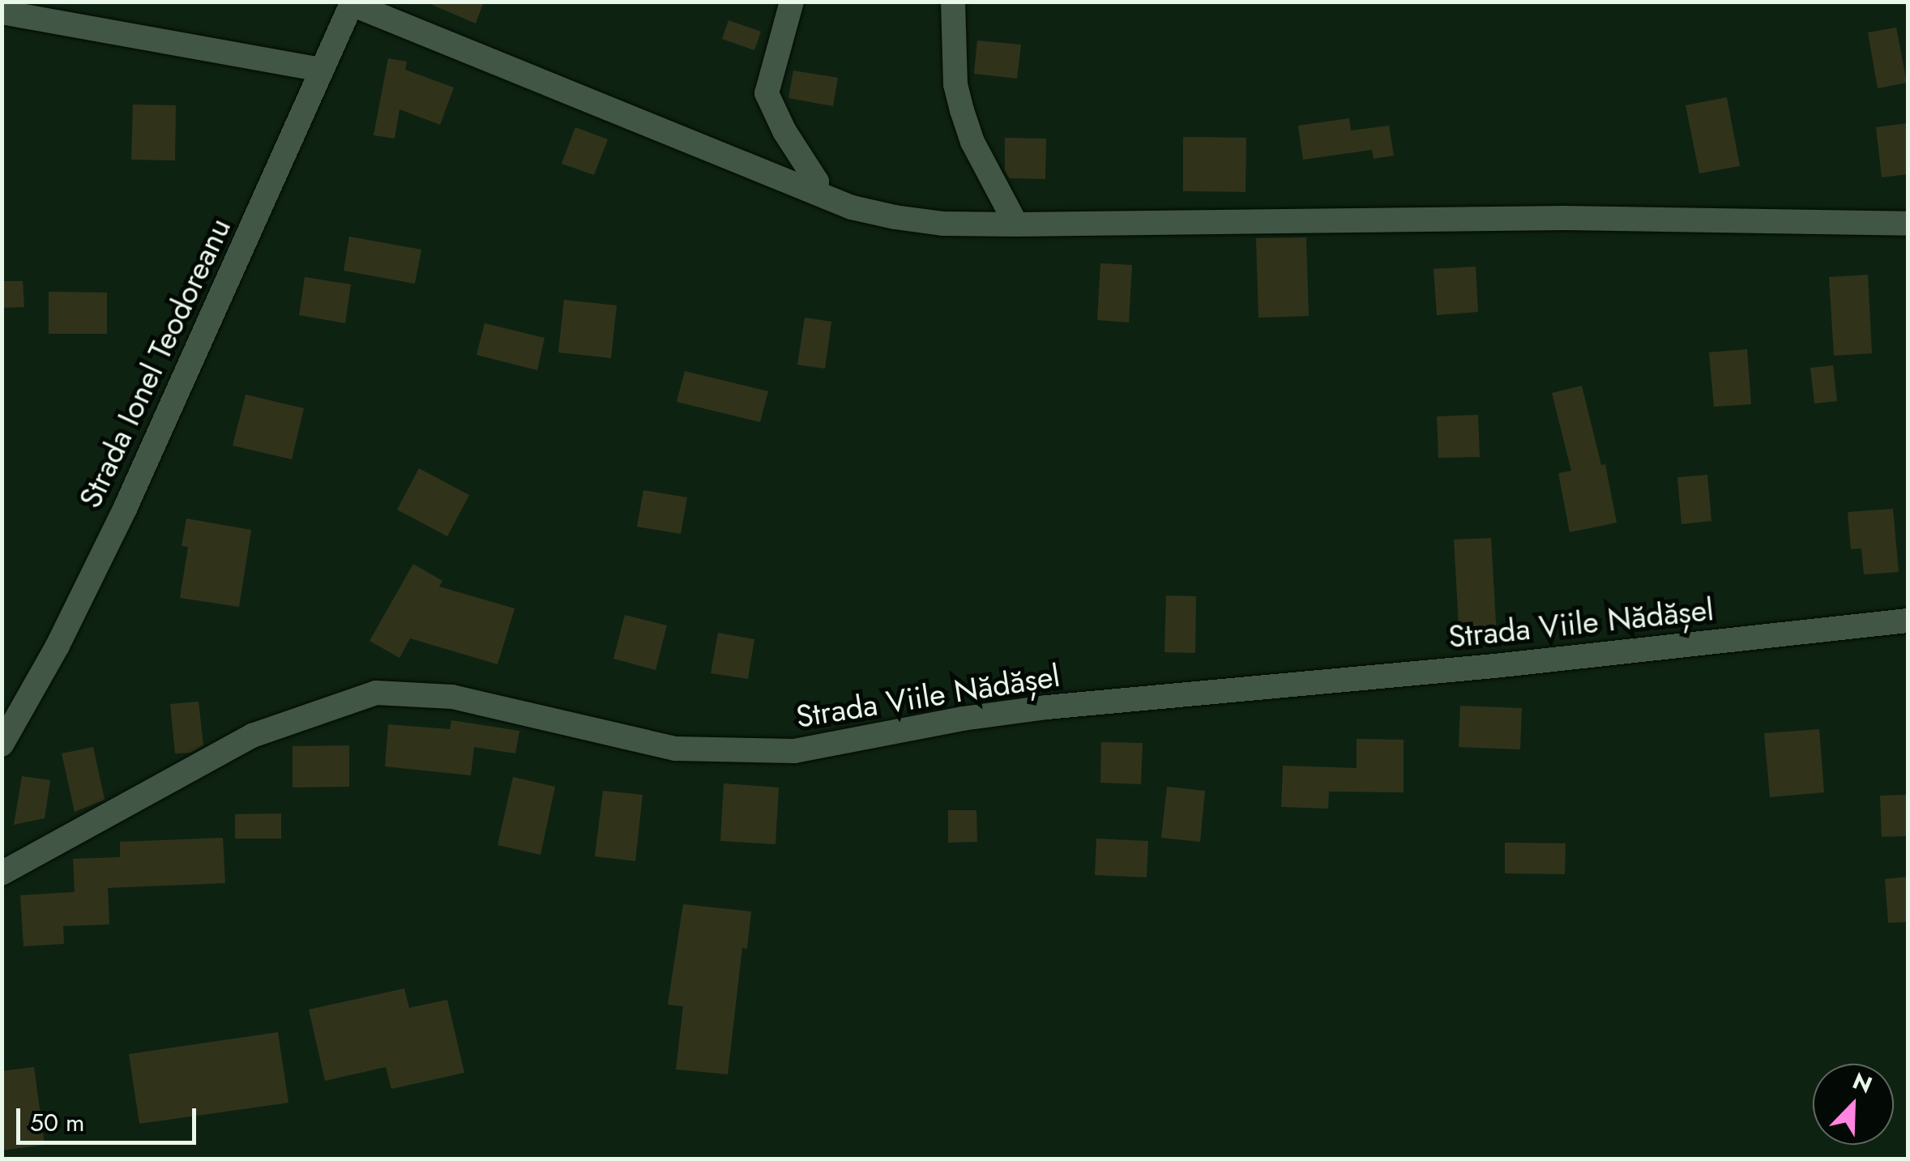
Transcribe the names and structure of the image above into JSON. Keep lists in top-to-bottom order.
{
  "streets": {
    "street": ["Strada Ionel Teodoreanu", "Strada Viile Nădășel"]
  },
  "scale_bar": "50 m",
  "north": "top right"
}
